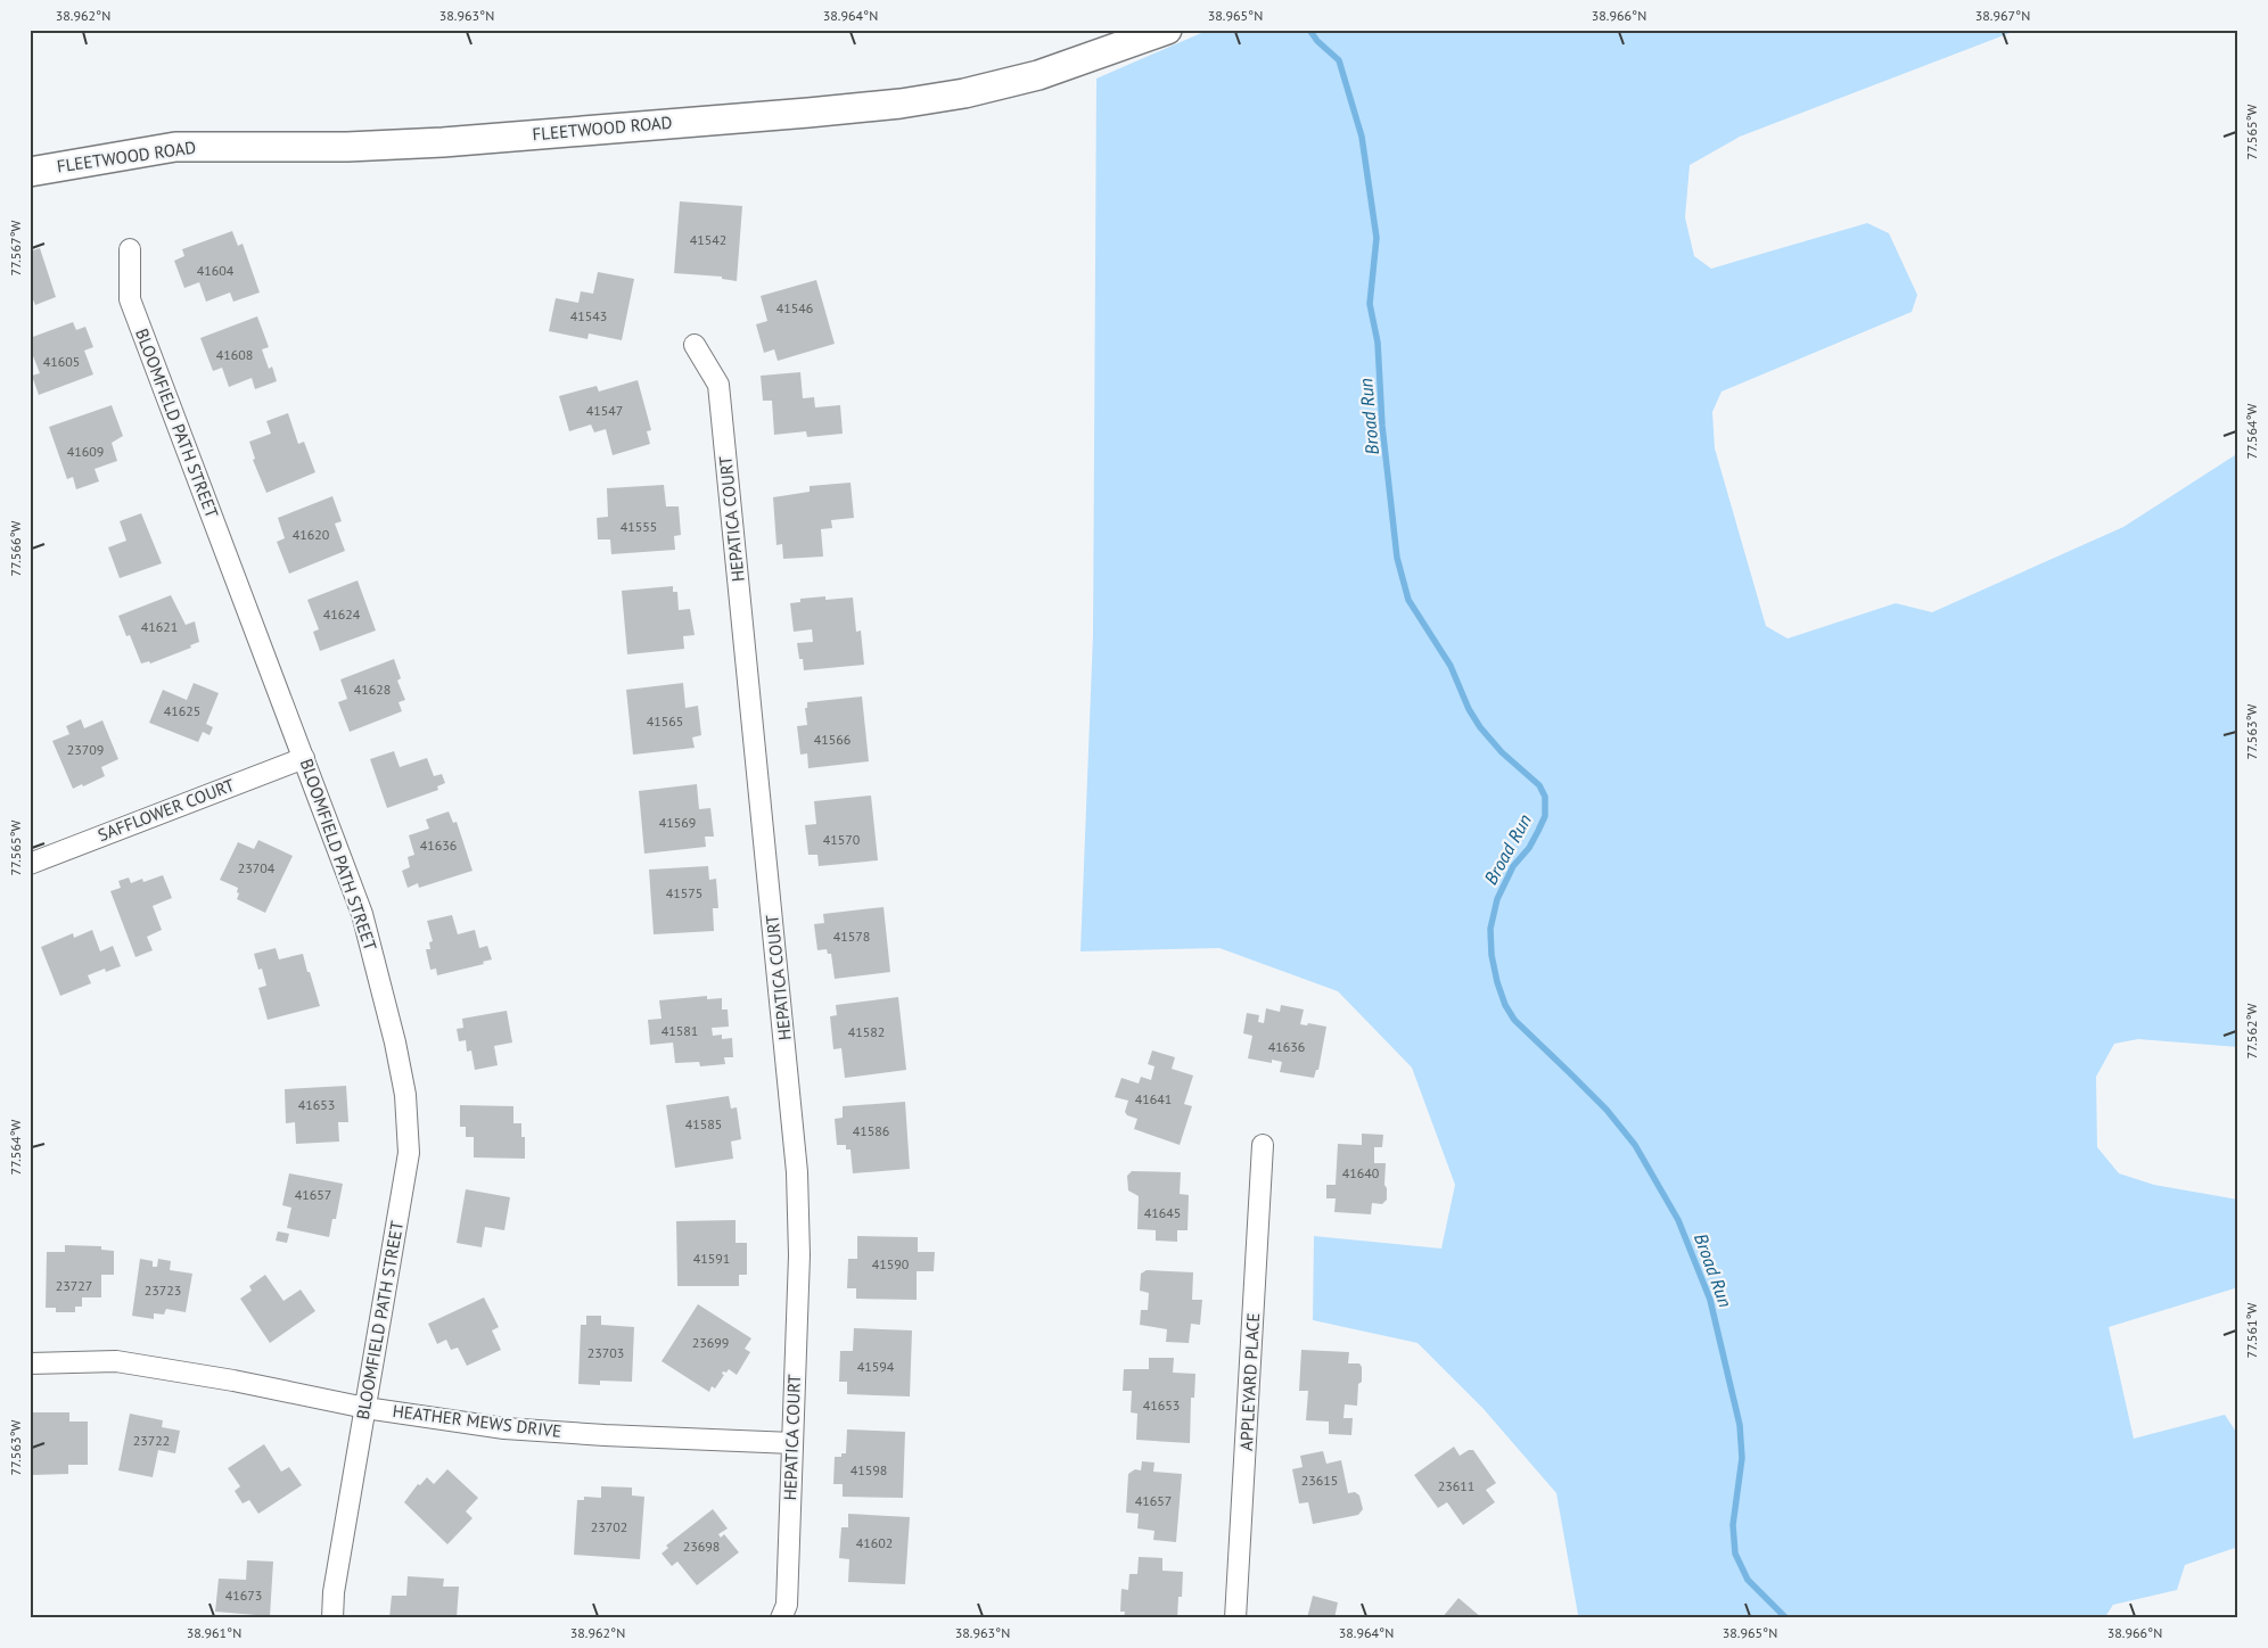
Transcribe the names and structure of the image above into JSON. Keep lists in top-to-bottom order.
{
  "streets": {
    "main road": ["FLEETWOOD ROAD"],
    "street": [
      "BLOOMFIELD PATH STREET",
      "HEPATICA COURT",
      "SAFFLOWER COURT",
      "APPLEYARD PLACE",
      "HEATHER MEWS DRIVE"
    ]
  },
  "crossings": [
    ["BLOOMFIELD PATH STREET", "SAFFLOWER COURT"],
    ["BLOOMFIELD PATH STREET", "HEATHER MEWS DRIVE"],
    ["HEPATICA COURT", "HEATHER MEWS DRIVE"]
  ],
  "water": ["Broad Run"],
  "house_numbers": [
    "41542",
    "41604",
    "41546",
    "41543",
    "41608",
    "41605",
    "41547",
    "41609",
    "41555",
    "41620",
    "41624",
    "41621",
    "41628",
    "41625",
    "41565",
    "41566",
    "23709",
    "41569",
    "41570",
    "41636",
    "23704",
    "41575",
    "41578",
    "41581",
    "41582",
    "41636",
    "41641",
    "41653",
    "41585",
    "41586",
    "41640",
    "41657",
    "41645",
    "41591",
    "41590",
    "23727",
    "23723",
    "23699",
    "23703",
    "41594",
    "41653",
    "23722",
    "41598",
    "23615",
    "23611",
    "41657",
    "23702",
    "41602",
    "23698",
    "41673"
  ],
  "coordinates": [
    "38.962°N",
    "38.963°N",
    "38.964°N",
    "38.965°N",
    "38.966°N",
    "38.967°N",
    "77.565°W",
    "77.567°W",
    "77.564°W",
    "77.566°W",
    "77.563°W",
    "77.562°W",
    "77.561°W",
    "38.961°N"
  ]
}
